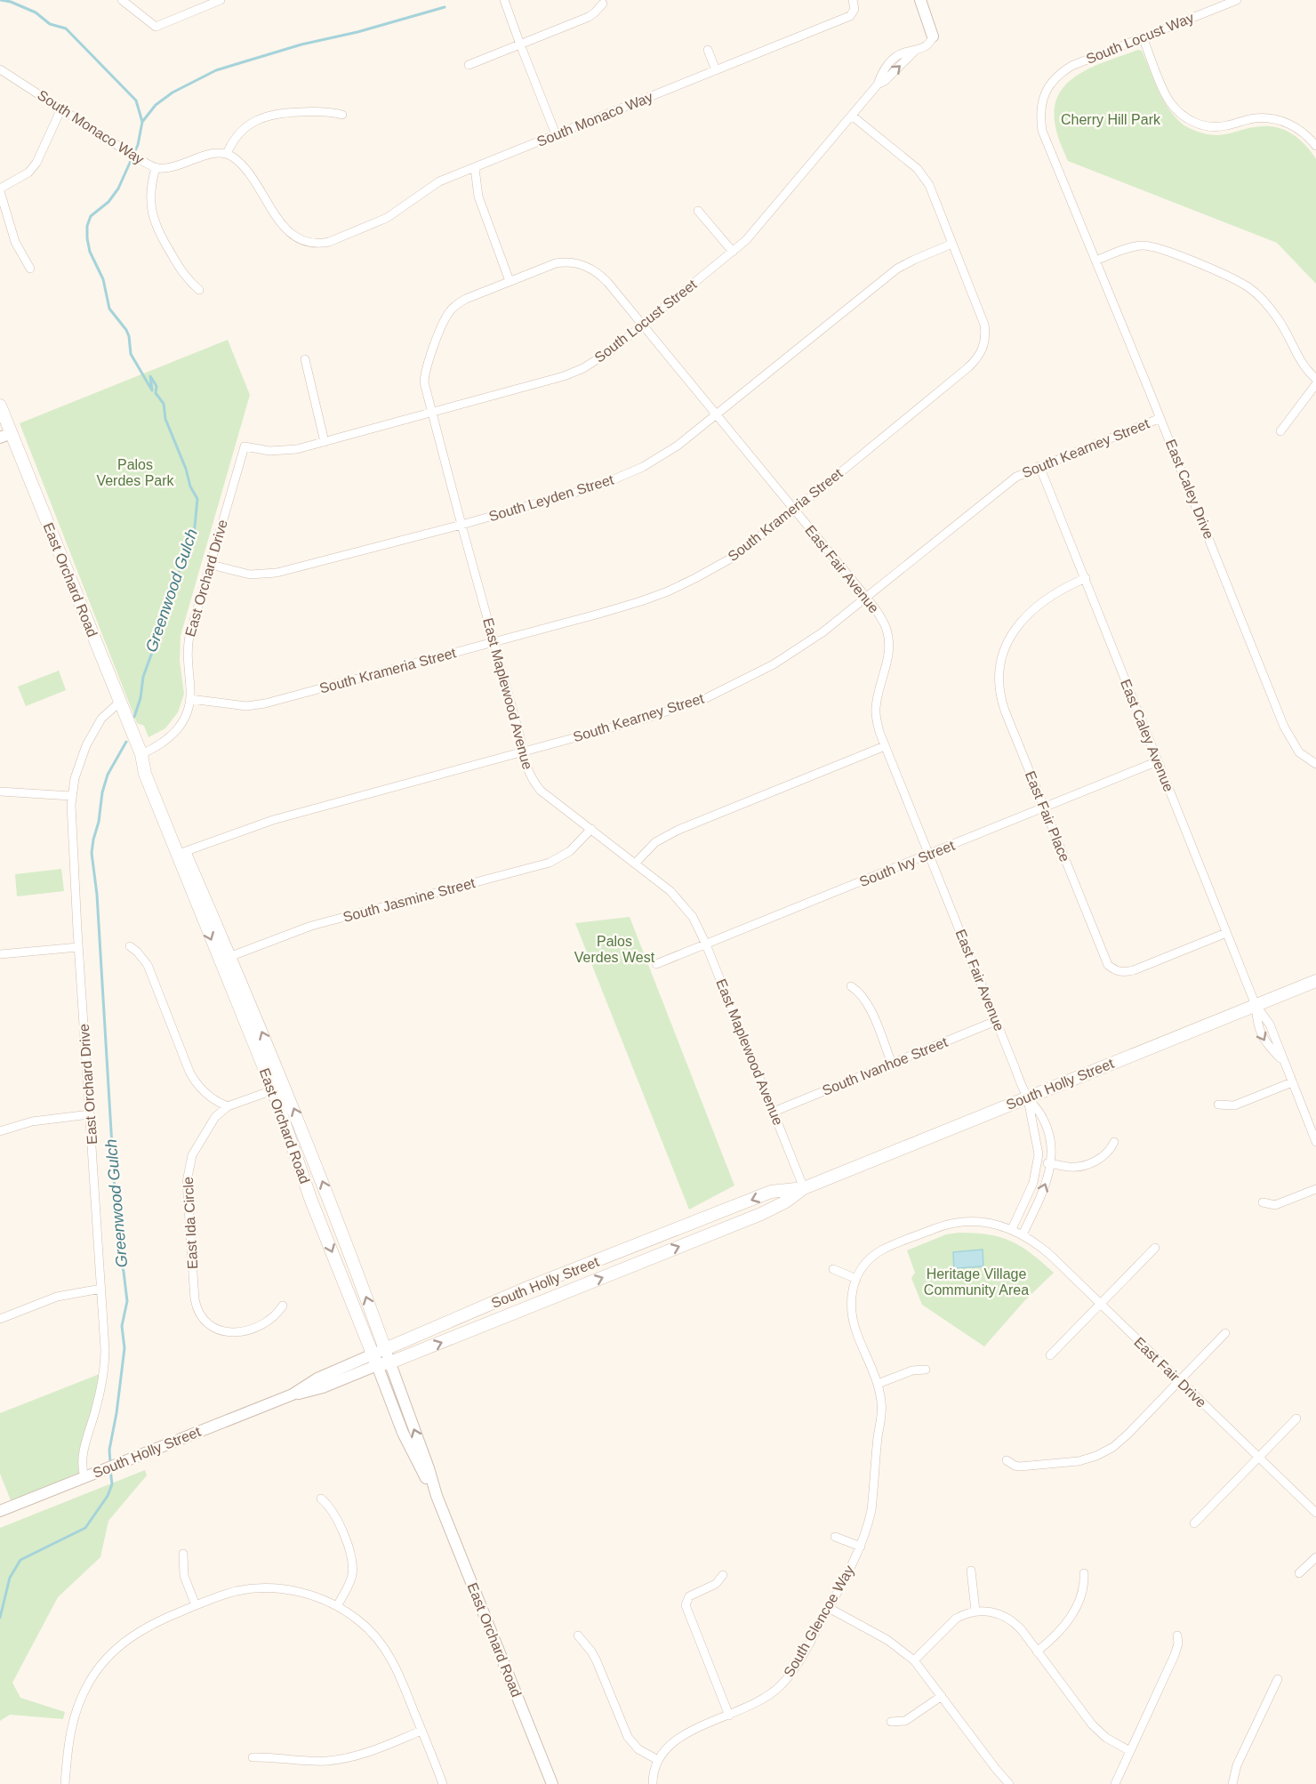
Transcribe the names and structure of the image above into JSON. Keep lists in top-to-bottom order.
{
  "streets": {
    "main road": ["East Orchard Road", "South Holly Street"],
    "street": [
      "South Locust Way",
      "South Monaco Way",
      "South Locust Street",
      "South Kearney Street",
      "East Caley Drive",
      "South Leyden Street",
      "South Krameria Street",
      "East Fair Avenue",
      "East Orchard Drive",
      "East Maplewood Avenue",
      "East Caley Avenue",
      "East Fair Place",
      "South Ivy Street",
      "South Jasmine Street",
      "South Ivanhoe Street",
      "East Ida Circle",
      "East Fair Drive",
      "South Glencoe Way"
    ]
  },
  "crossings": [
    ["South Locust Way", "East Caley Drive"],
    ["South Locust Street", "South Krameria Street"],
    ["South Locust Street", "East Fair Avenue"],
    ["South Locust Street", "East Orchard Drive"],
    ["South Locust Street", "East Maplewood Avenue"],
    ["South Kearney Street", "East Caley Drive"],
    ["South Kearney Street", "East Fair Avenue"],
    ["South Kearney Street", "East Orchard Road"],
    ["South Kearney Street", "East Maplewood Avenue"],
    ["South Kearney Street", "East Caley Avenue"],
    ["South Leyden Street", "South Krameria Street"],
    ["South Leyden Street", "East Fair Avenue"],
    ["South Leyden Street", "East Orchard Drive"],
    ["South Leyden Street", "East Maplewood Avenue"],
    ["South Krameria Street", "East Fair Avenue"],
    ["South Krameria Street", "East Orchard Drive"],
    ["South Krameria Street", "East Maplewood Avenue"],
    ["East Fair Avenue", "East Maplewood Avenue"],
    ["East Fair Avenue", "South Ivy Street"],
    ["East Fair Avenue", "South Ivanhoe Street"],
    ["East Fair Avenue", "South Holly Street"],
    ["East Fair Avenue", "East Fair Drive"],
    ["East Fair Avenue", "South Glencoe Way"],
    ["East Orchard Drive", "East Orchard Road"],
    ["East Orchard Drive", "South Holly Street"],
    ["East Orchard Road", "South Jasmine Street"],
    ["East Orchard Road", "South Holly Street"],
    ["East Orchard Road", "East Ida Circle"],
    ["East Maplewood Avenue", "South Ivy Street"],
    ["East Maplewood Avenue", "South Jasmine Street"],
    ["East Maplewood Avenue", "South Ivanhoe Street"],
    ["East Maplewood Avenue", "South Holly Street"],
    ["East Caley Avenue", "East Fair Place"],
    ["East Caley Avenue", "South Ivy Street"],
    ["East Caley Avenue", "South Holly Street"],
    ["East Fair Place", "South Ivy Street"],
    ["East Fair Drive", "South Glencoe Way"]
  ],
  "water": ["Greenwood Gulch"],
  "parks": [
    "Cherry Hill Park",
    "Palos Verdes Park",
    "Palos Verdes West",
    "Heritage Village Community Area"
  ]
}
